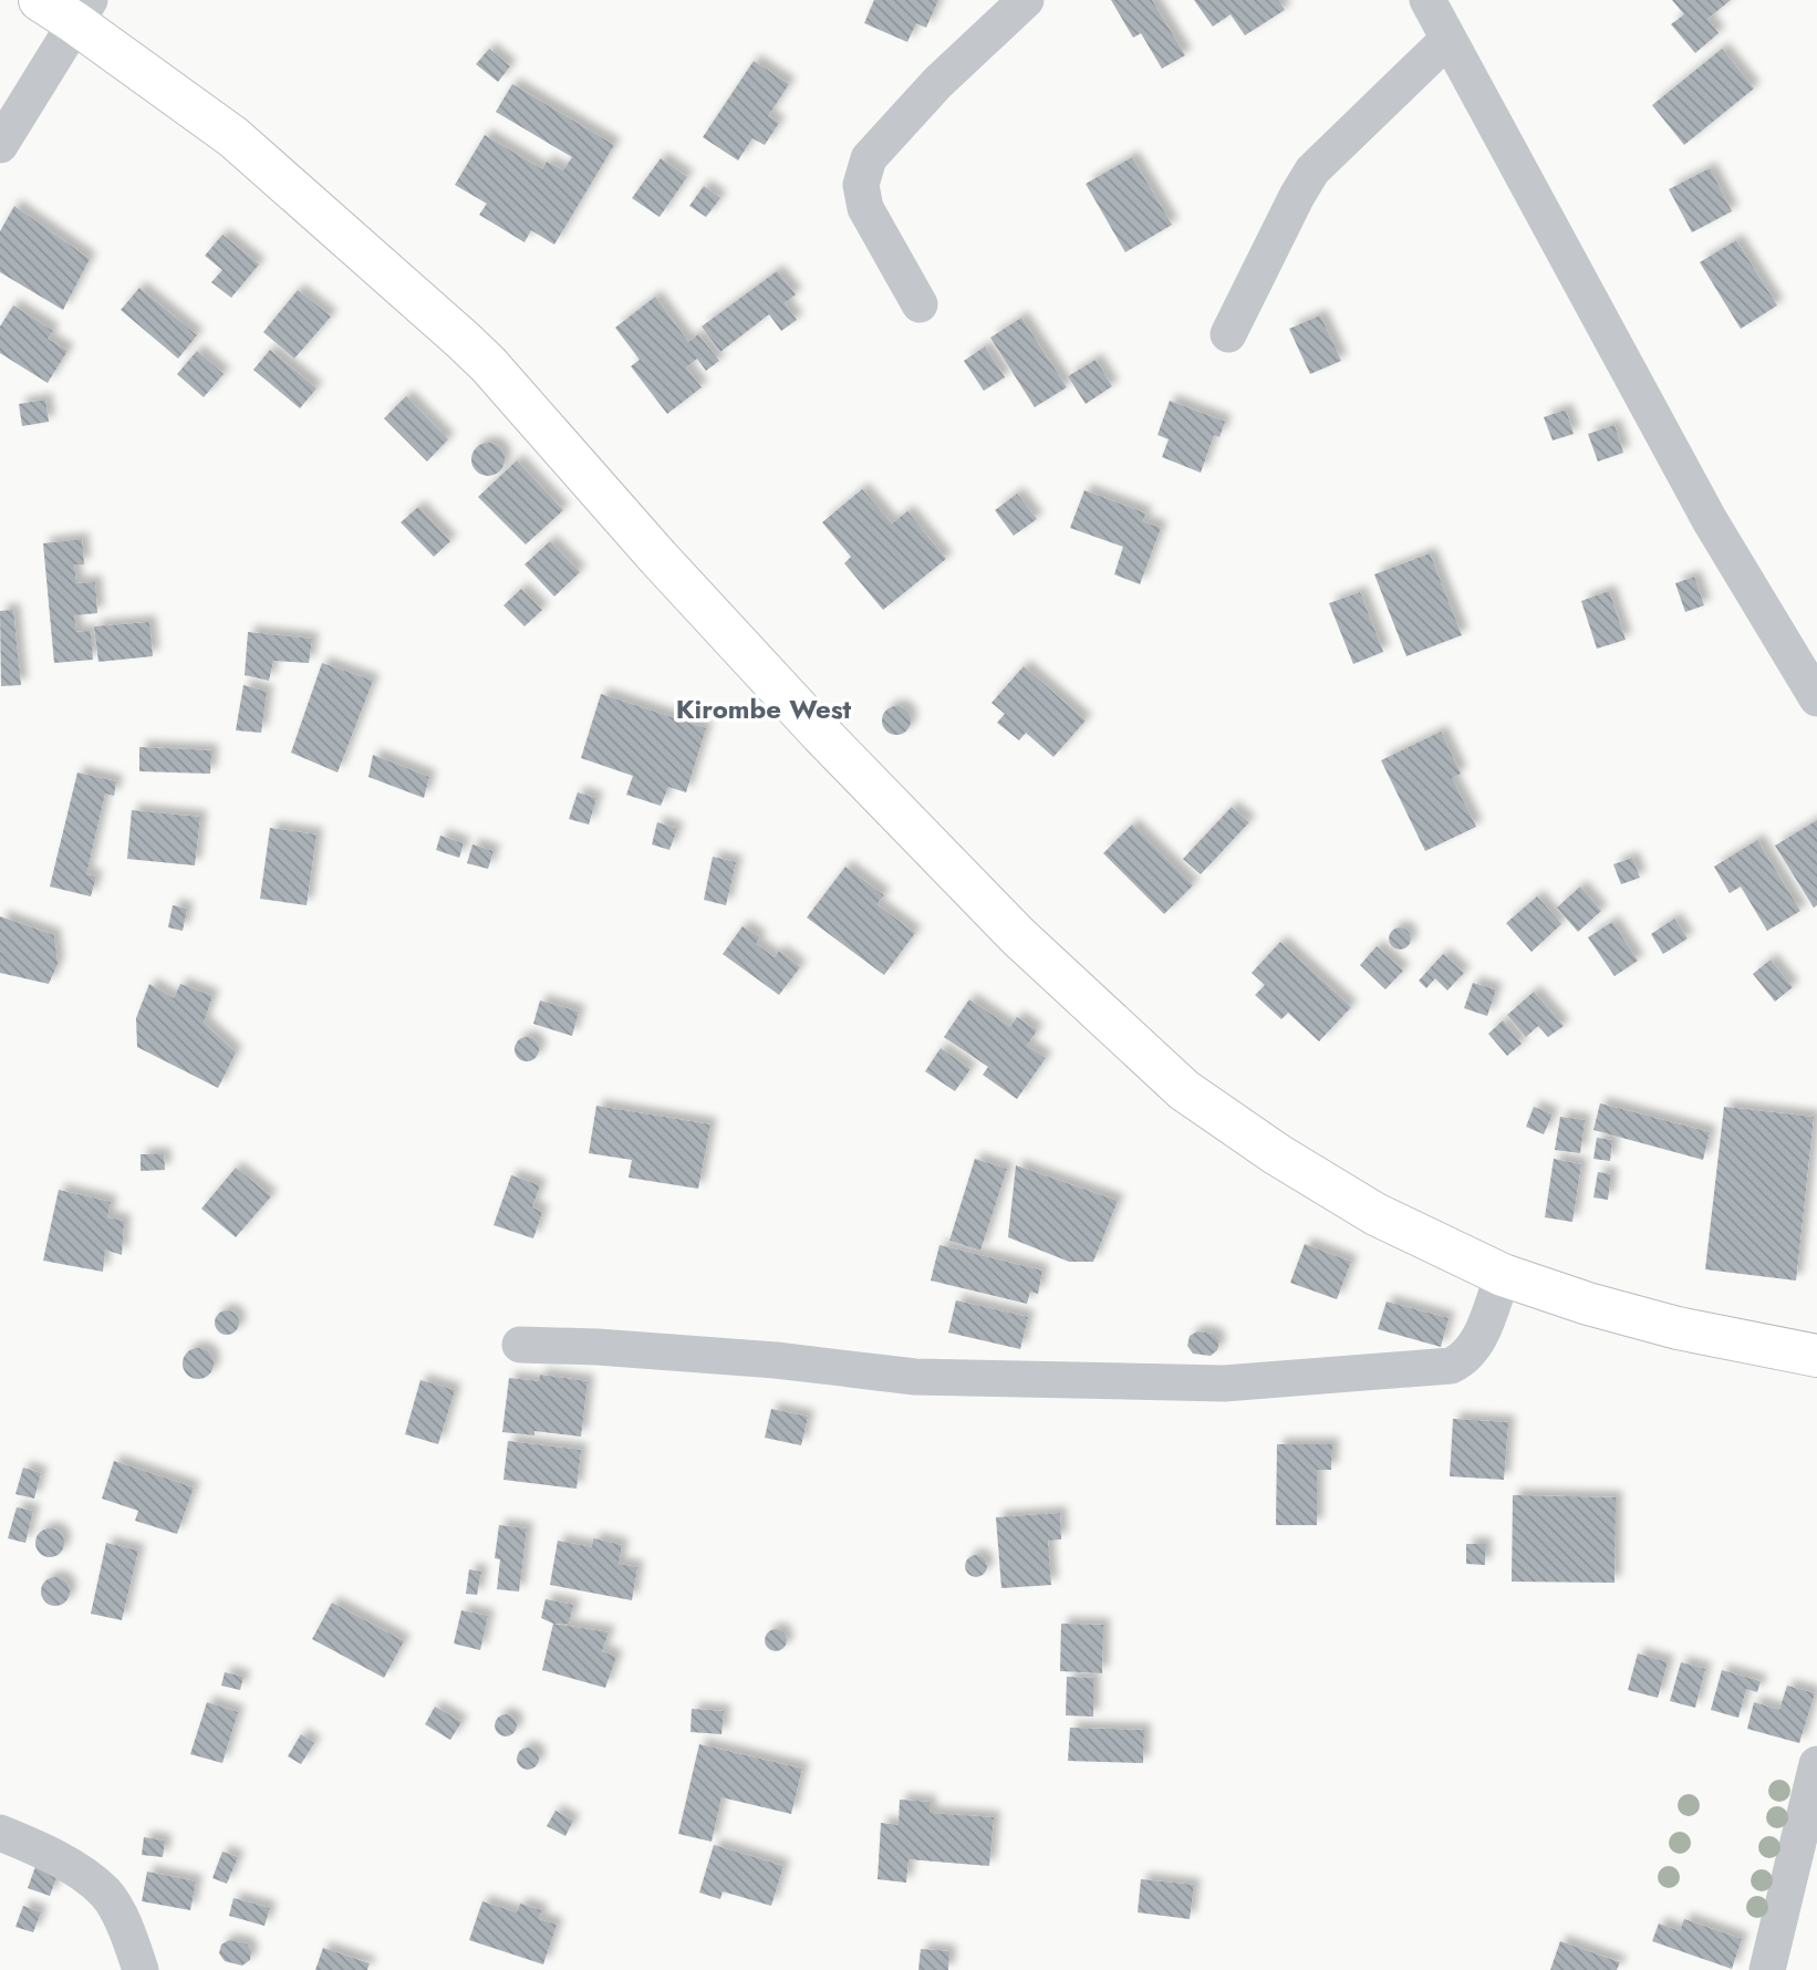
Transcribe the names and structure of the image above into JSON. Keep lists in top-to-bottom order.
{
  "districts": ["Kirombe West"]
}
